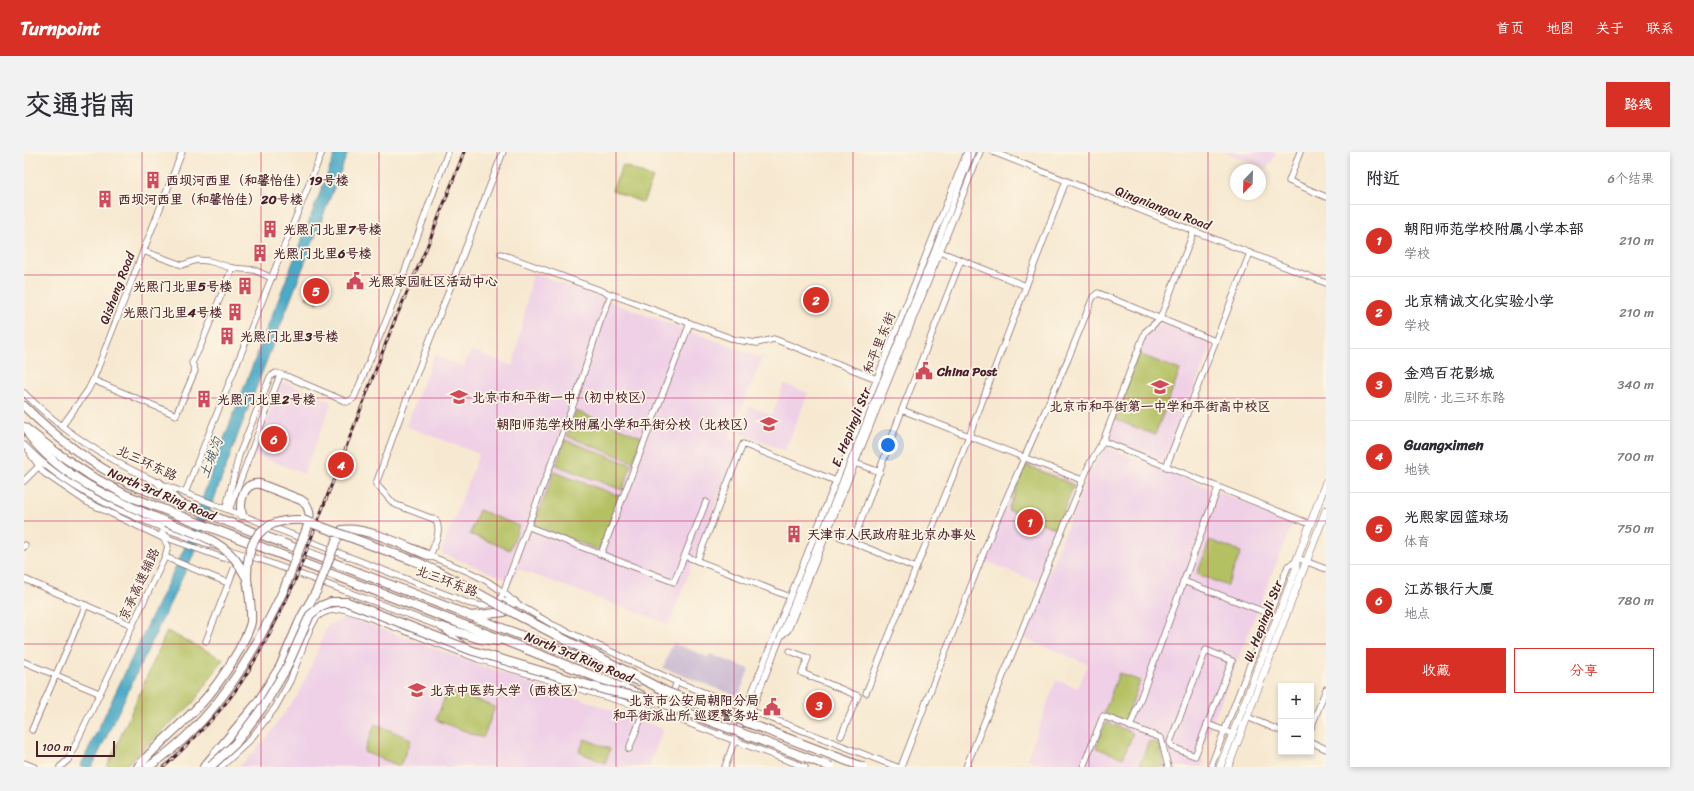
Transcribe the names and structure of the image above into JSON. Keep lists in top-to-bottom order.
{
  "streets": {
    "highway": ["North 3rd Ring Road"],
    "main road": ["W. Hepingli Str"],
    "street": [
      "Qingniangou Road",
      "Qisheng Road",
      "和平里东街",
      "E. Hepingli Str",
      "北三环东路",
      "京承高速辅路"
    ]
  },
  "crossings": [
    ["Qisheng Road", "北三环东路"],
    ["和平里东街", "E. Hepingli Str"],
    ["E. Hepingli Str", "北三环东路"]
  ],
  "water": ["土城沟"],
  "places": {
    "building": [
      "西坝河西里（和馨怡佳）19号楼",
      "西坝河西里（和馨怡佳）20号楼",
      "光熙门北里7号楼",
      "光熙门北里6号楼",
      "光熙门北里5号楼",
      "光熙门北里4号楼",
      "光熙门北里3号楼",
      "光熙门北里2号楼",
      "天津市人民政府驻北京办事处"
    ],
    "public building": ["光熙家园社区活动中心", "China Post", "北京市公安局朝阳分局 和平街派出所 巡逻警务站"],
    "school or university": [
      "北京市和平街第一中学和平街高中校区",
      "北京市和平街一中（初中校区）",
      "朝阳师范学校附属小学和平街分校（北校区）",
      "北京中医药大学（西校区）"
    ]
  },
  "scale_bar": "100 m",
  "north": "bottom left",
  "page": {
    "header": "Turnpoint",
    "nav": [
      "首页",
      "地图",
      "关于",
      "联系"
    ],
    "title": "交通指南",
    "buttons": [
      "路线",
      ["收藏", "分享"]
    ],
    "heading": ["附近", "6个结果"],
    "list": [
      {
        "mark": "1",
        "name": "朝阳师范学校附属小学本部",
        "note": "学校",
        "value": "210 m"
      },
      {
        "mark": "2",
        "name": "北京精诚文化实验小学",
        "note": "学校",
        "value": "210 m"
      },
      {
        "mark": "3",
        "name": "金鸡百花影城",
        "note": "剧院 · 北三环东路",
        "value": "340 m"
      },
      {
        "mark": "4",
        "name": "Guangximen",
        "note": "地铁",
        "value": "700 m"
      },
      {
        "mark": "5",
        "name": "光熙家园篮球场",
        "note": "体育",
        "value": "750 m"
      },
      {
        "mark": "6",
        "name": "江苏银行大厦",
        "note": "地点",
        "value": "780 m"
      }
    ],
    "pins": [
      "5",
      "2",
      "6",
      "4",
      "1",
      "3"
    ],
    "map_buttons": ["+", "−"],
    "scale": "100 m"
  }
}
